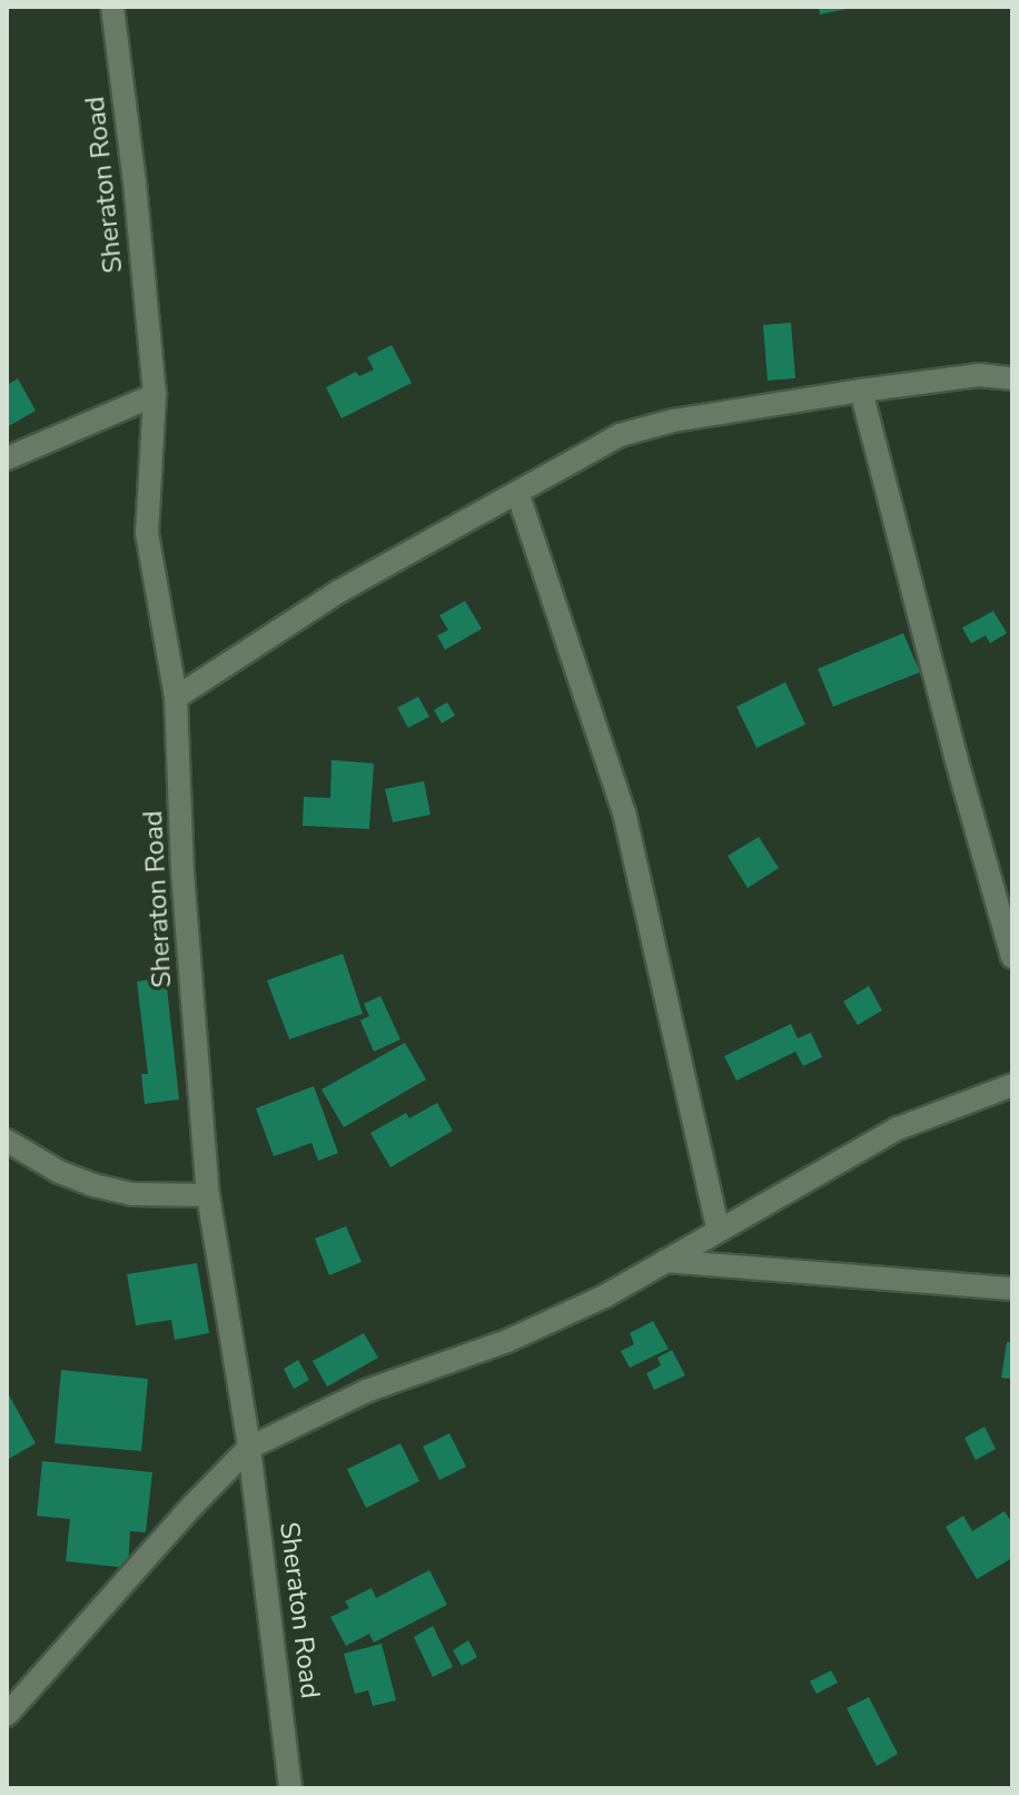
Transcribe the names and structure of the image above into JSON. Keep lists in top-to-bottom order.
{
  "streets": {
    "street": ["Sheraton Road"]
  }
}
